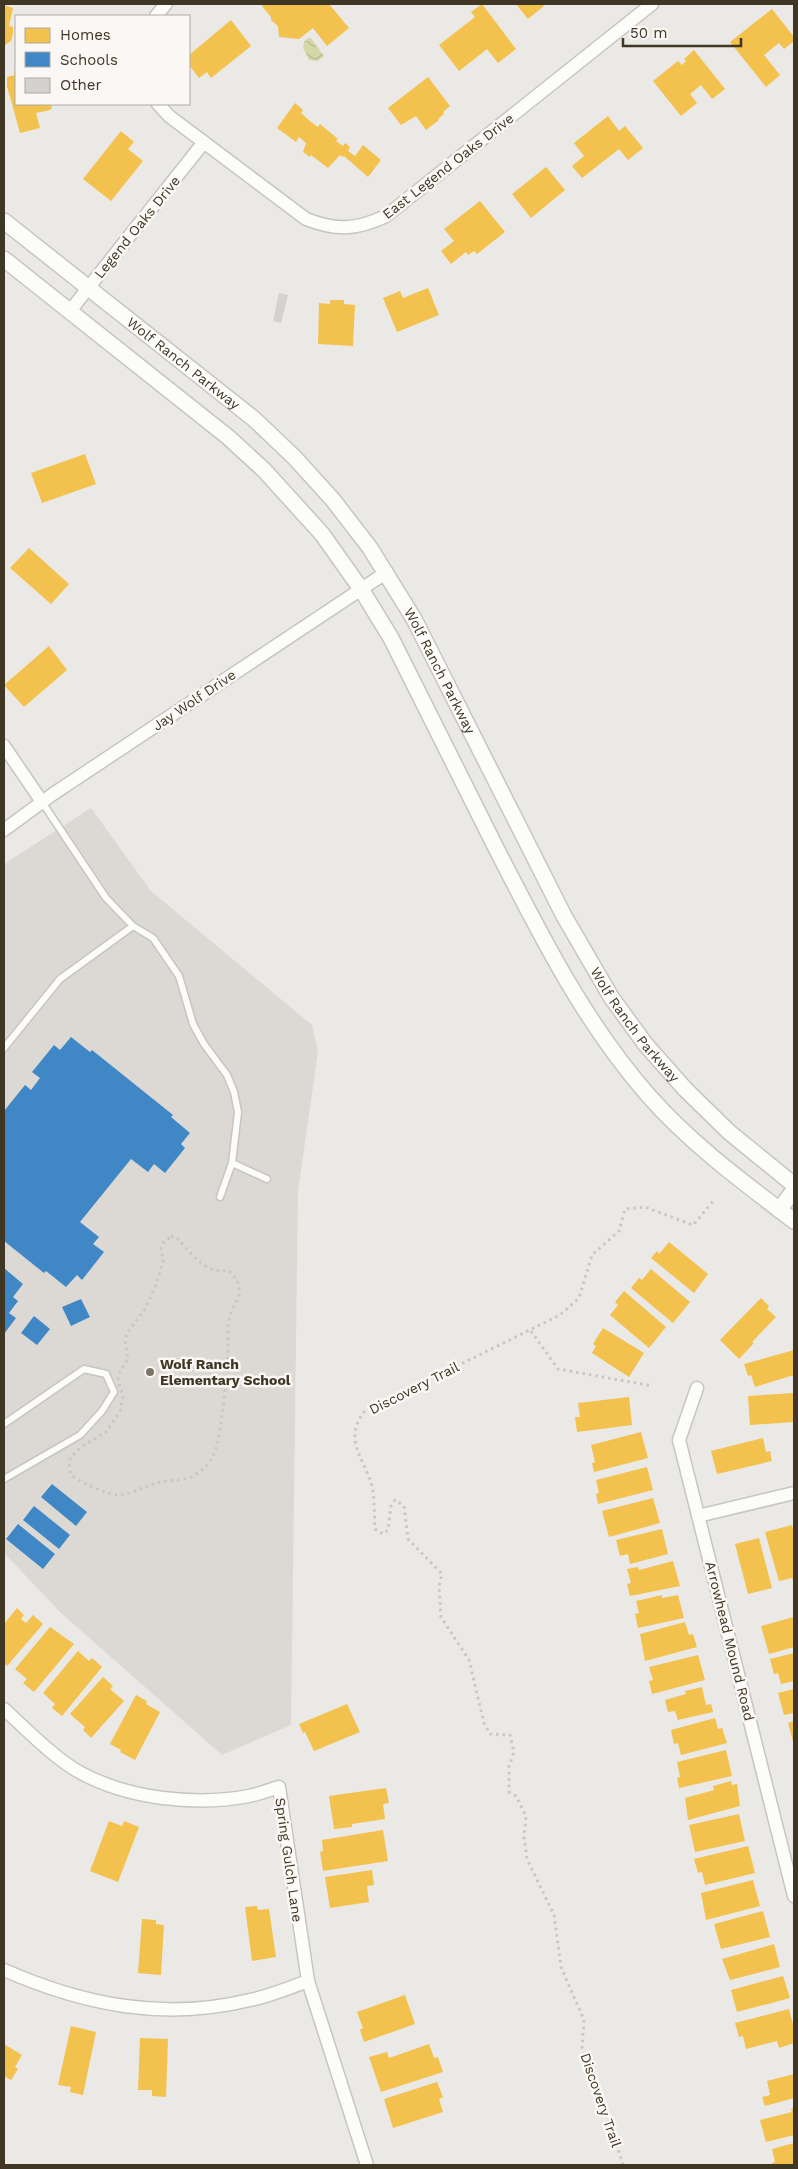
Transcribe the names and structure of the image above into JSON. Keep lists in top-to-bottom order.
{
  "streets": {
    "street": [
      "East Legend Oaks Drive",
      "Legend Oaks Drive",
      "Wolf Ranch Parkway",
      "Jay Wolf Drive",
      "Arrowhead Mound Road",
      "Spring Gulch Lane"
    ],
    "path": ["Discovery Trail"]
  },
  "crossings": [
    ["East Legend Oaks Drive", "Legend Oaks Drive"],
    ["Legend Oaks Drive", "Wolf Ranch Parkway"],
    ["Wolf Ranch Parkway", "Jay Wolf Drive"]
  ],
  "places": ["Wolf Ranch Elementary School"],
  "legend": ["Homes", "Schools", "Other"],
  "scale_bar": "50 m"
}
